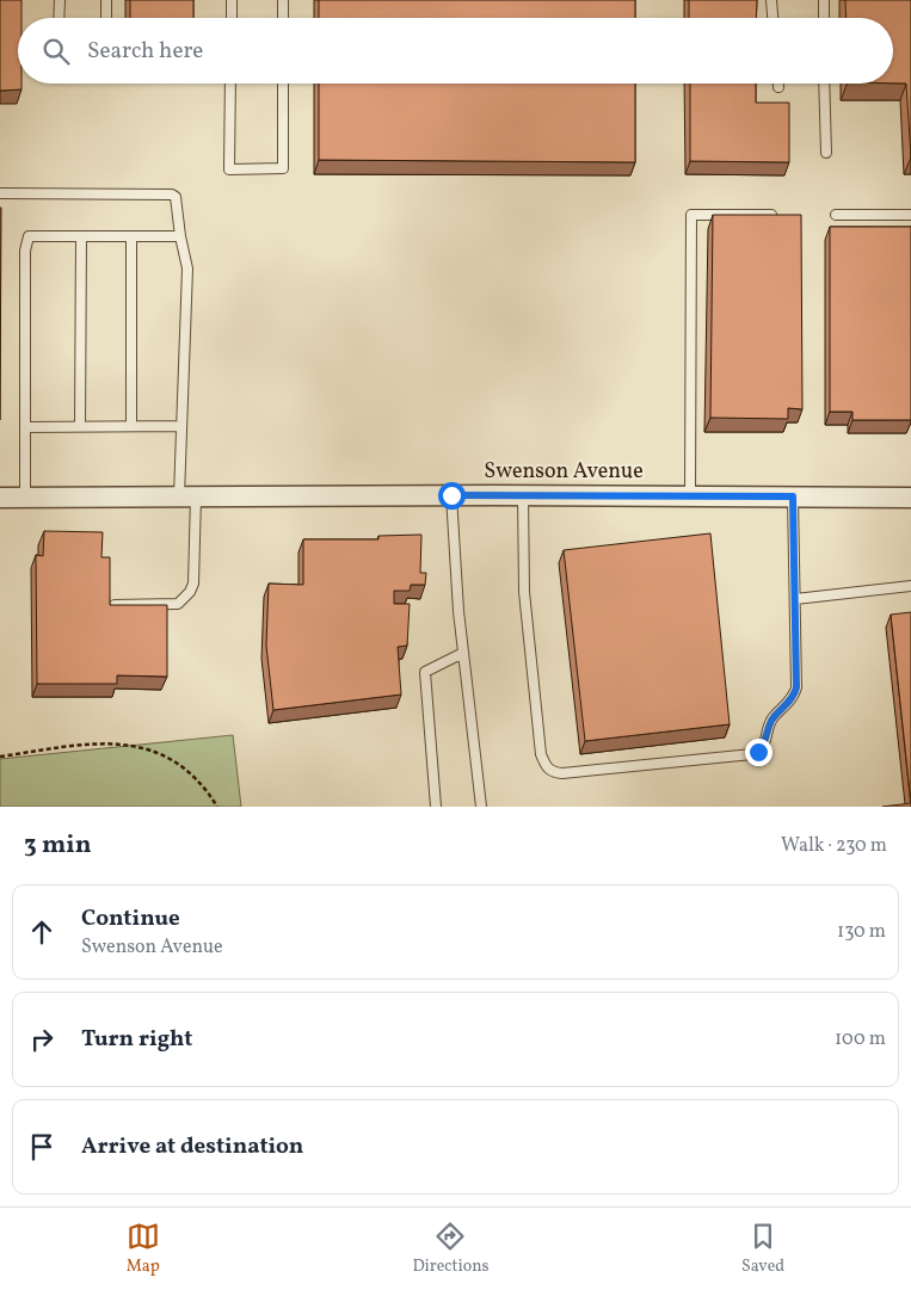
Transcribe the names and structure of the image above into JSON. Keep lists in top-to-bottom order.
{
  "streets": {
    "street": ["Swenson Avenue"]
  },
  "page": {
    "search": "Search here",
    "heading": ["3 min", "Walk · 230 m"],
    "list": [
      ["Continue", "Swenson Avenue", "130 m"],
      ["Turn right", "100 m"],
      "Arrive at destination"
    ],
    "nav": ["Map", "Directions", "Saved"]
  }
}
